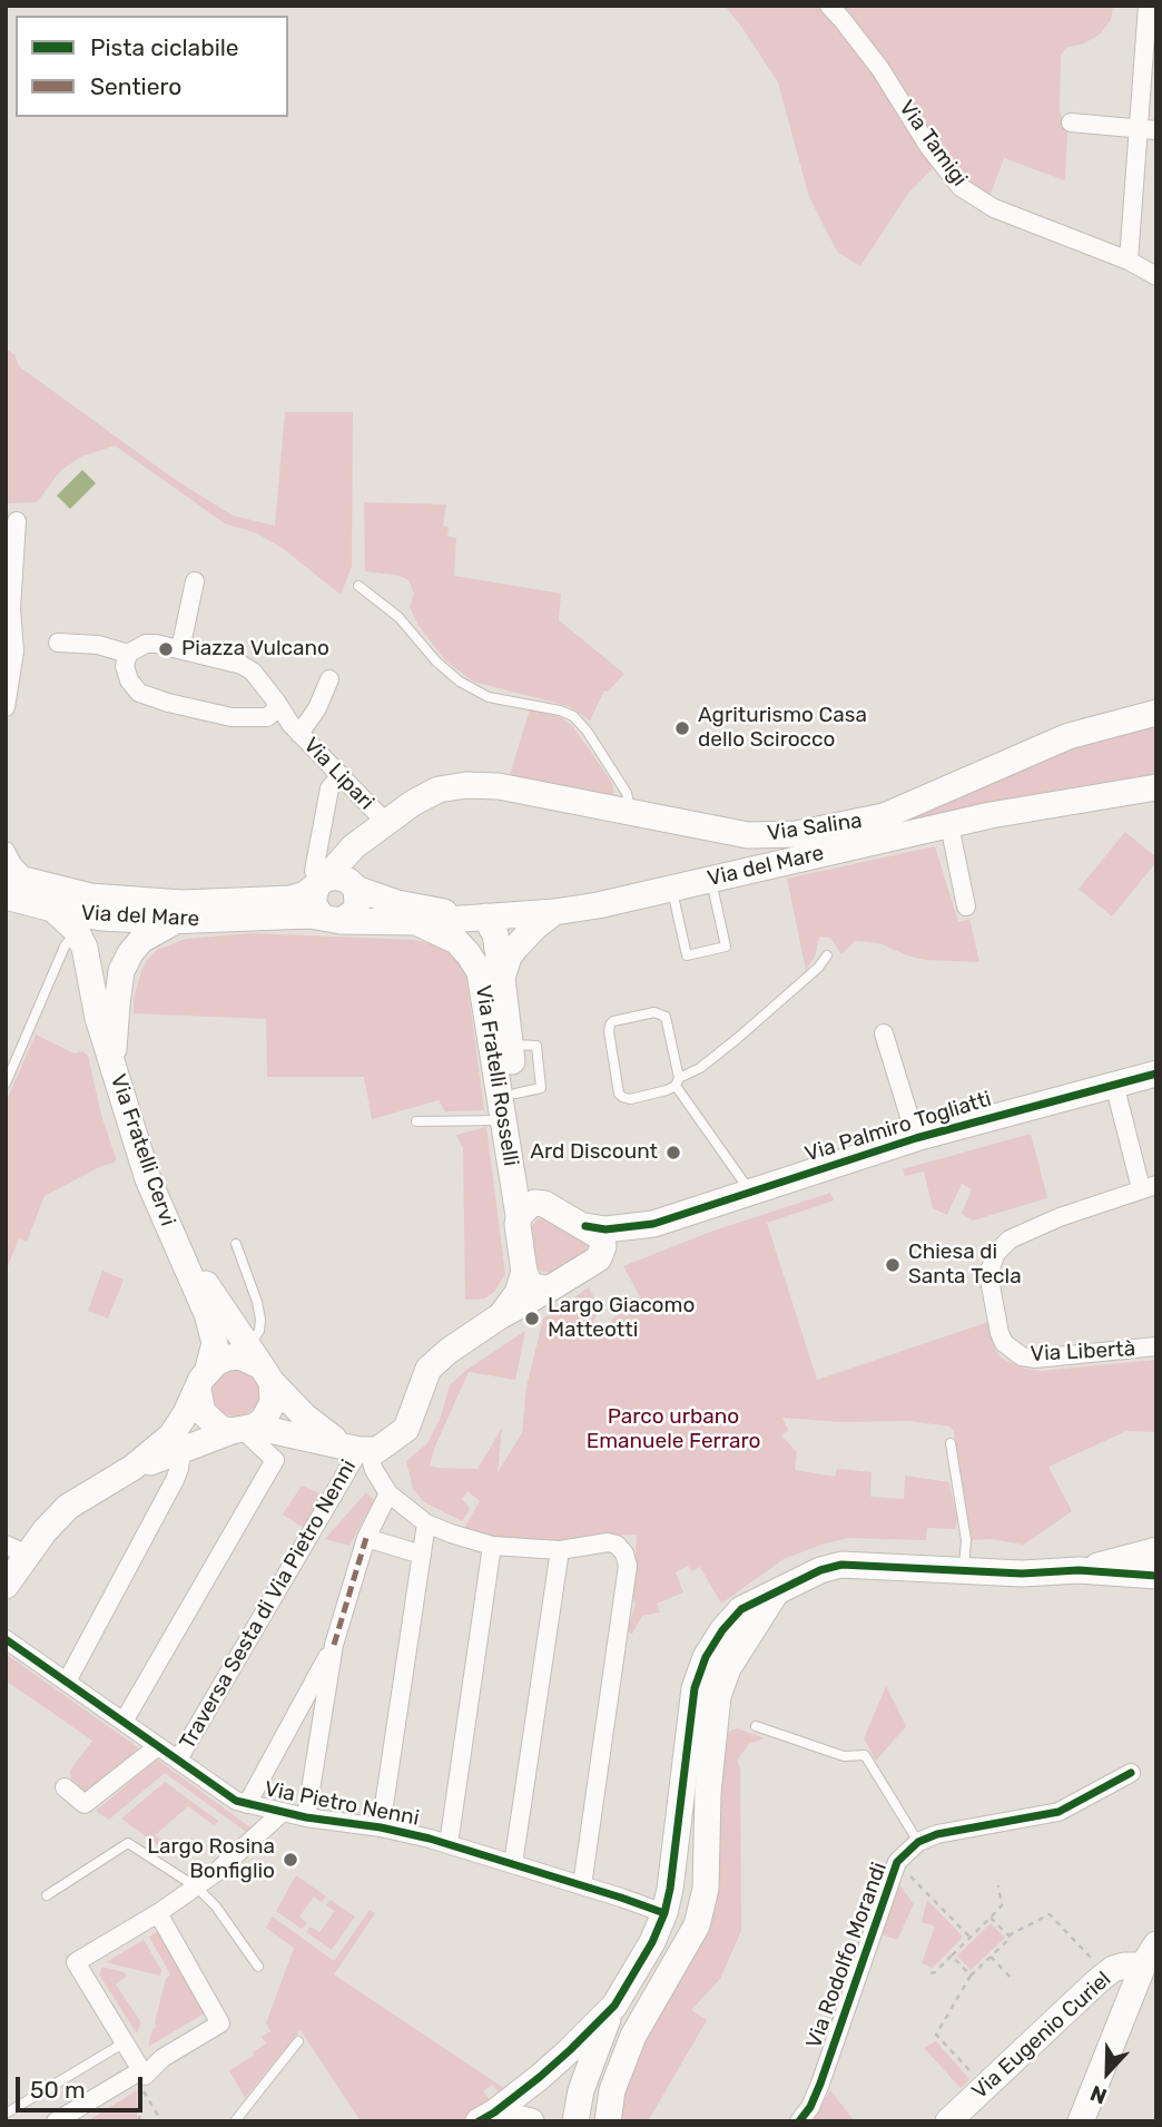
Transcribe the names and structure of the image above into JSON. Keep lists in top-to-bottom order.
{
  "streets": {
    "street": [
      "Via Tamigi",
      "Via Lipari",
      "Via Salina",
      "Via del Mare",
      "Via Fratelli Rosselli",
      "Via Palmiro Togliatti",
      "Via Fratelli Cervi",
      "Via Libertà",
      "Traversa Sesta di Via Pietro Nenni",
      "Via Pietro Nenni",
      "Via Rodolfo Morandi",
      "Via Eugenio Curiel"
    ]
  },
  "crossings": [
    ["Via Lipari", "Via Salina"],
    ["Via Salina", "Via del Mare"],
    ["Via del Mare", "Via Fratelli Rosselli"],
    ["Traversa Sesta di Via Pietro Nenni", "Via Pietro Nenni"]
  ],
  "parks": ["Parco urbano Emanuele Ferraro"],
  "places": [
    "Piazza Vulcano",
    "Agriturismo Casa dello Scirocco",
    "Ard Discount",
    "Chiesa di Santa Tecla",
    "Largo Giacomo Matteotti",
    "Largo Rosina Bonfiglio"
  ],
  "legend": ["Pista ciclabile", "Sentiero"],
  "scale_bar": "50 m",
  "north": "bottom"
}
